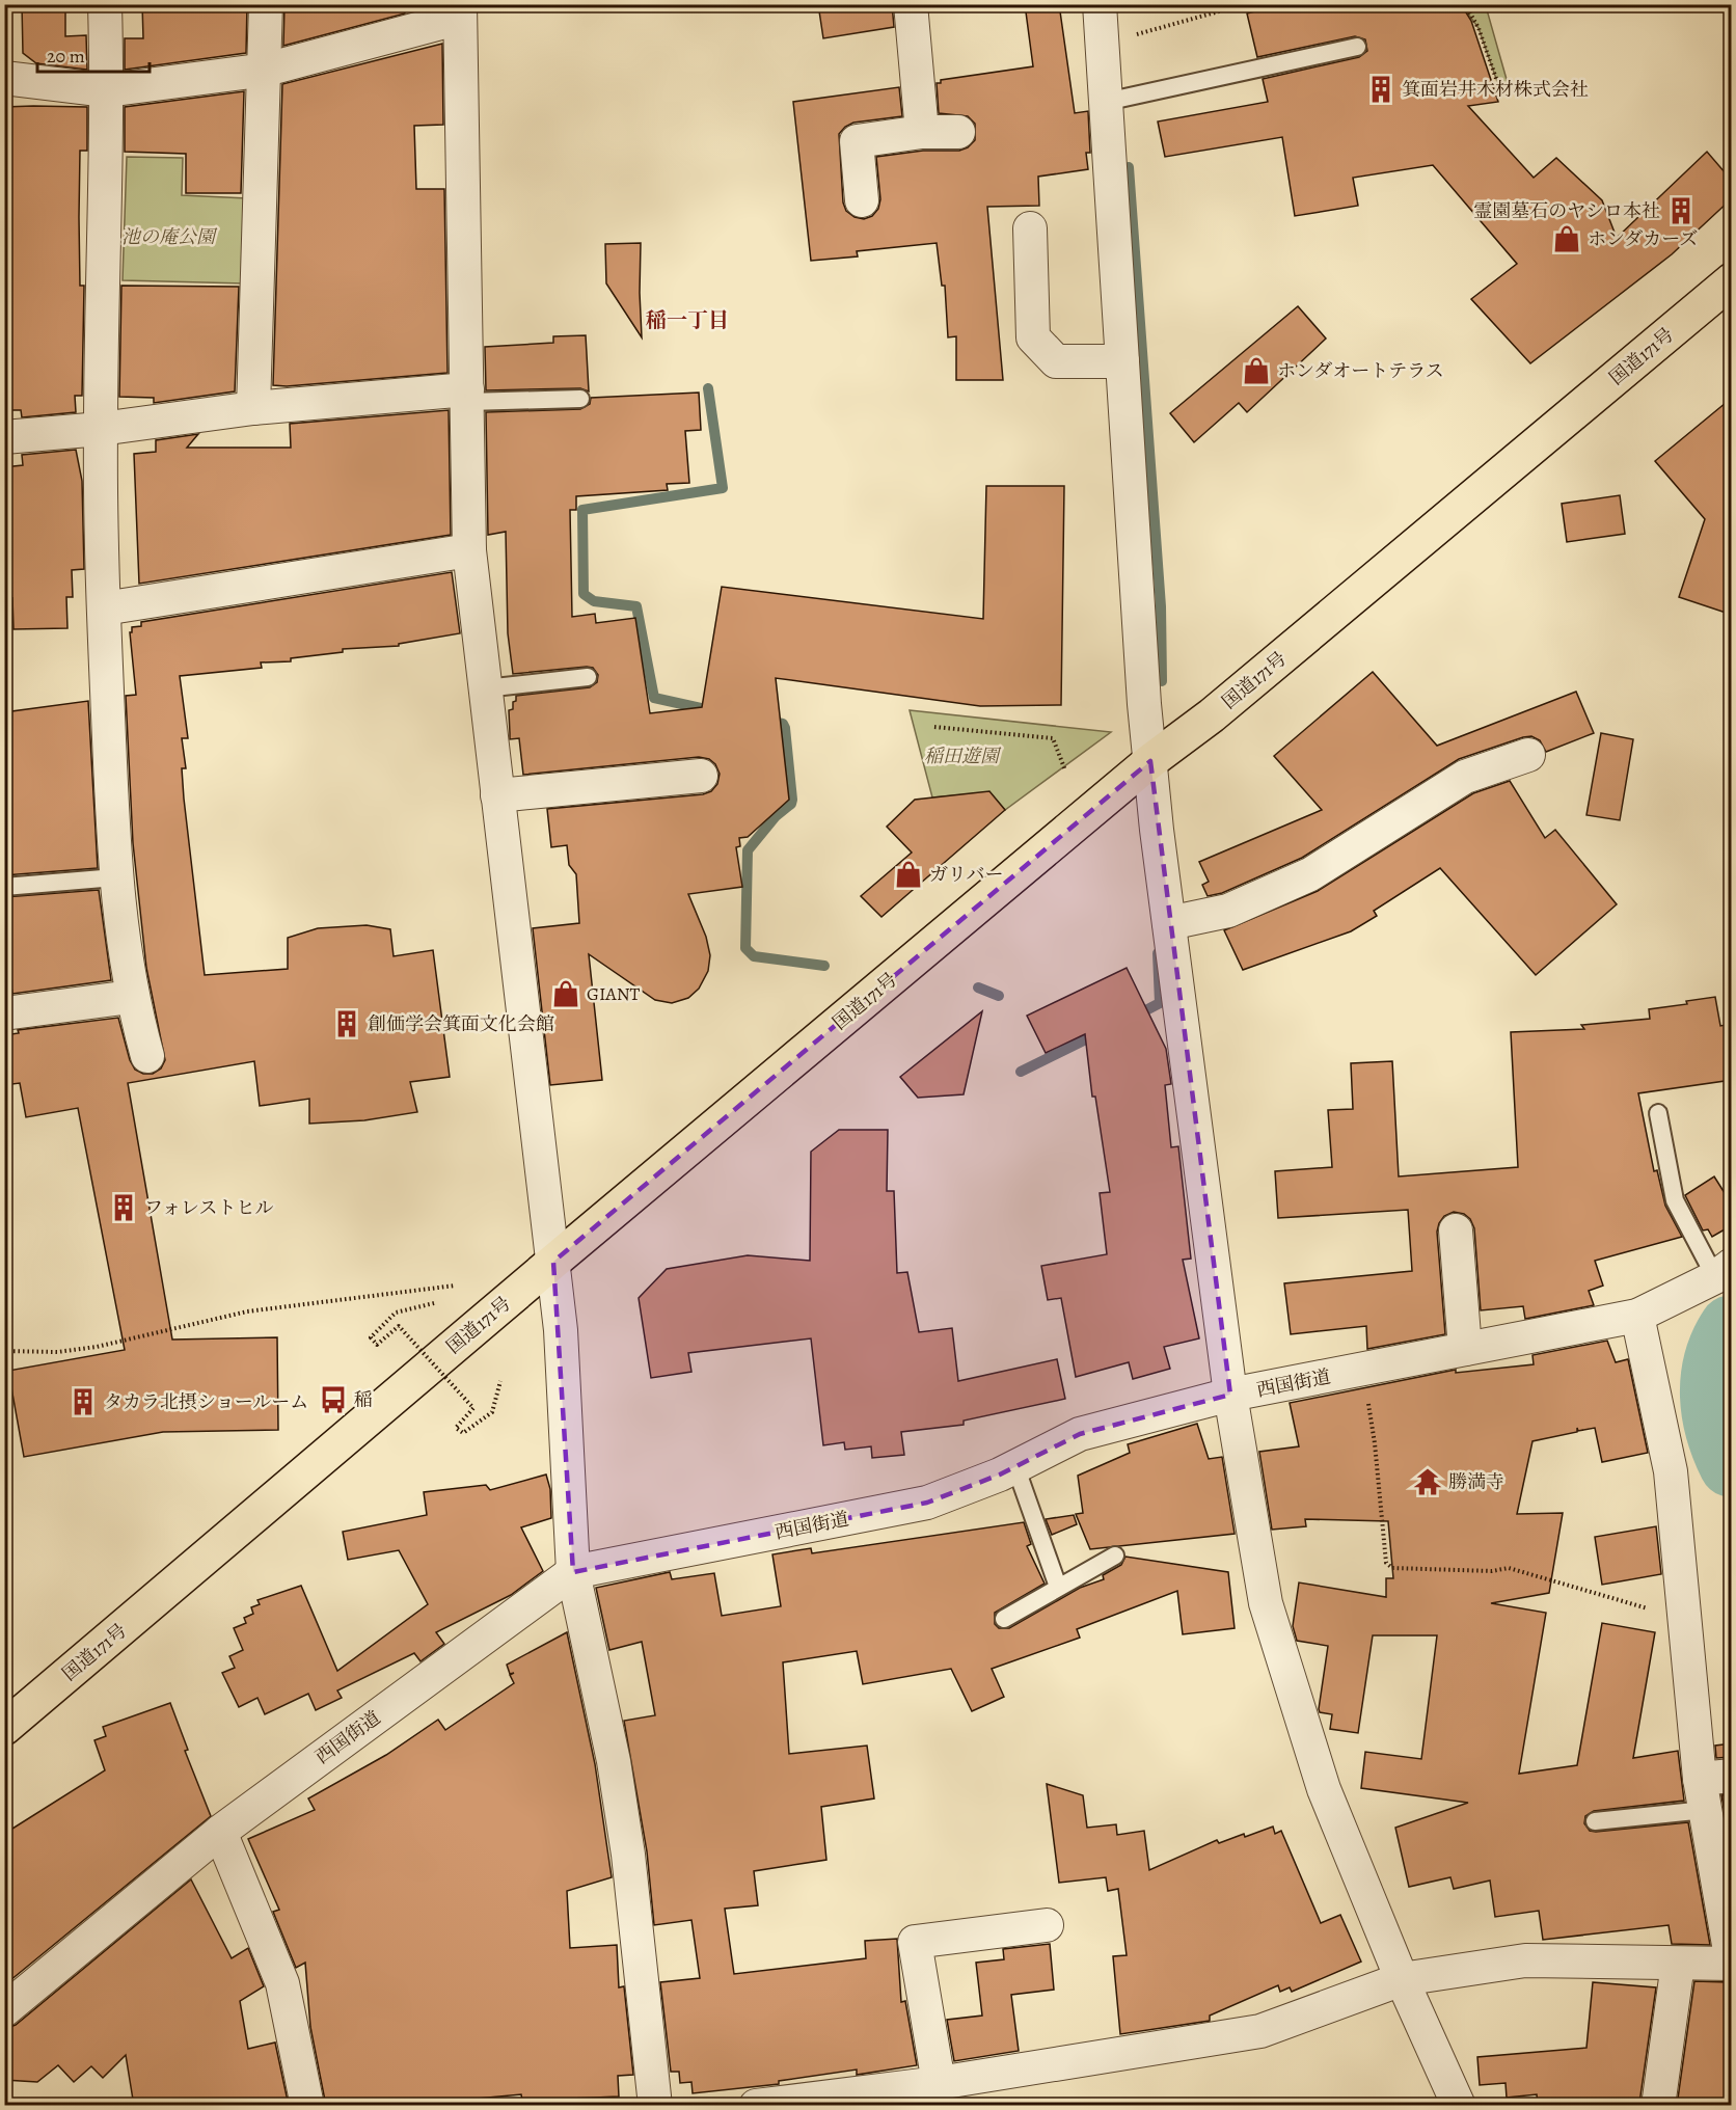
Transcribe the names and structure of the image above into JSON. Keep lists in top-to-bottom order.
{
  "streets": {
    "highway": ["国道171号"],
    "street": ["西国街道"]
  },
  "districts": ["稲一丁目"],
  "parks": ["池の庵公園", "稲田遊園"],
  "places": {
    "building": [
      "箕面岩井木材株式会社",
      "霊園墓石のヤシロ本社",
      "創価学会箕面文化会館",
      "フォレストヒル",
      "タカラ北摂ショールーム"
    ],
    "shop": [
      "ホンダカーズ",
      "ホンダオートテラス",
      "ガリバー",
      "GIANT"
    ],
    "bus stop": ["稲"],
    "temple": ["勝満寺"]
  },
  "scale_bar": "20 m"
}
